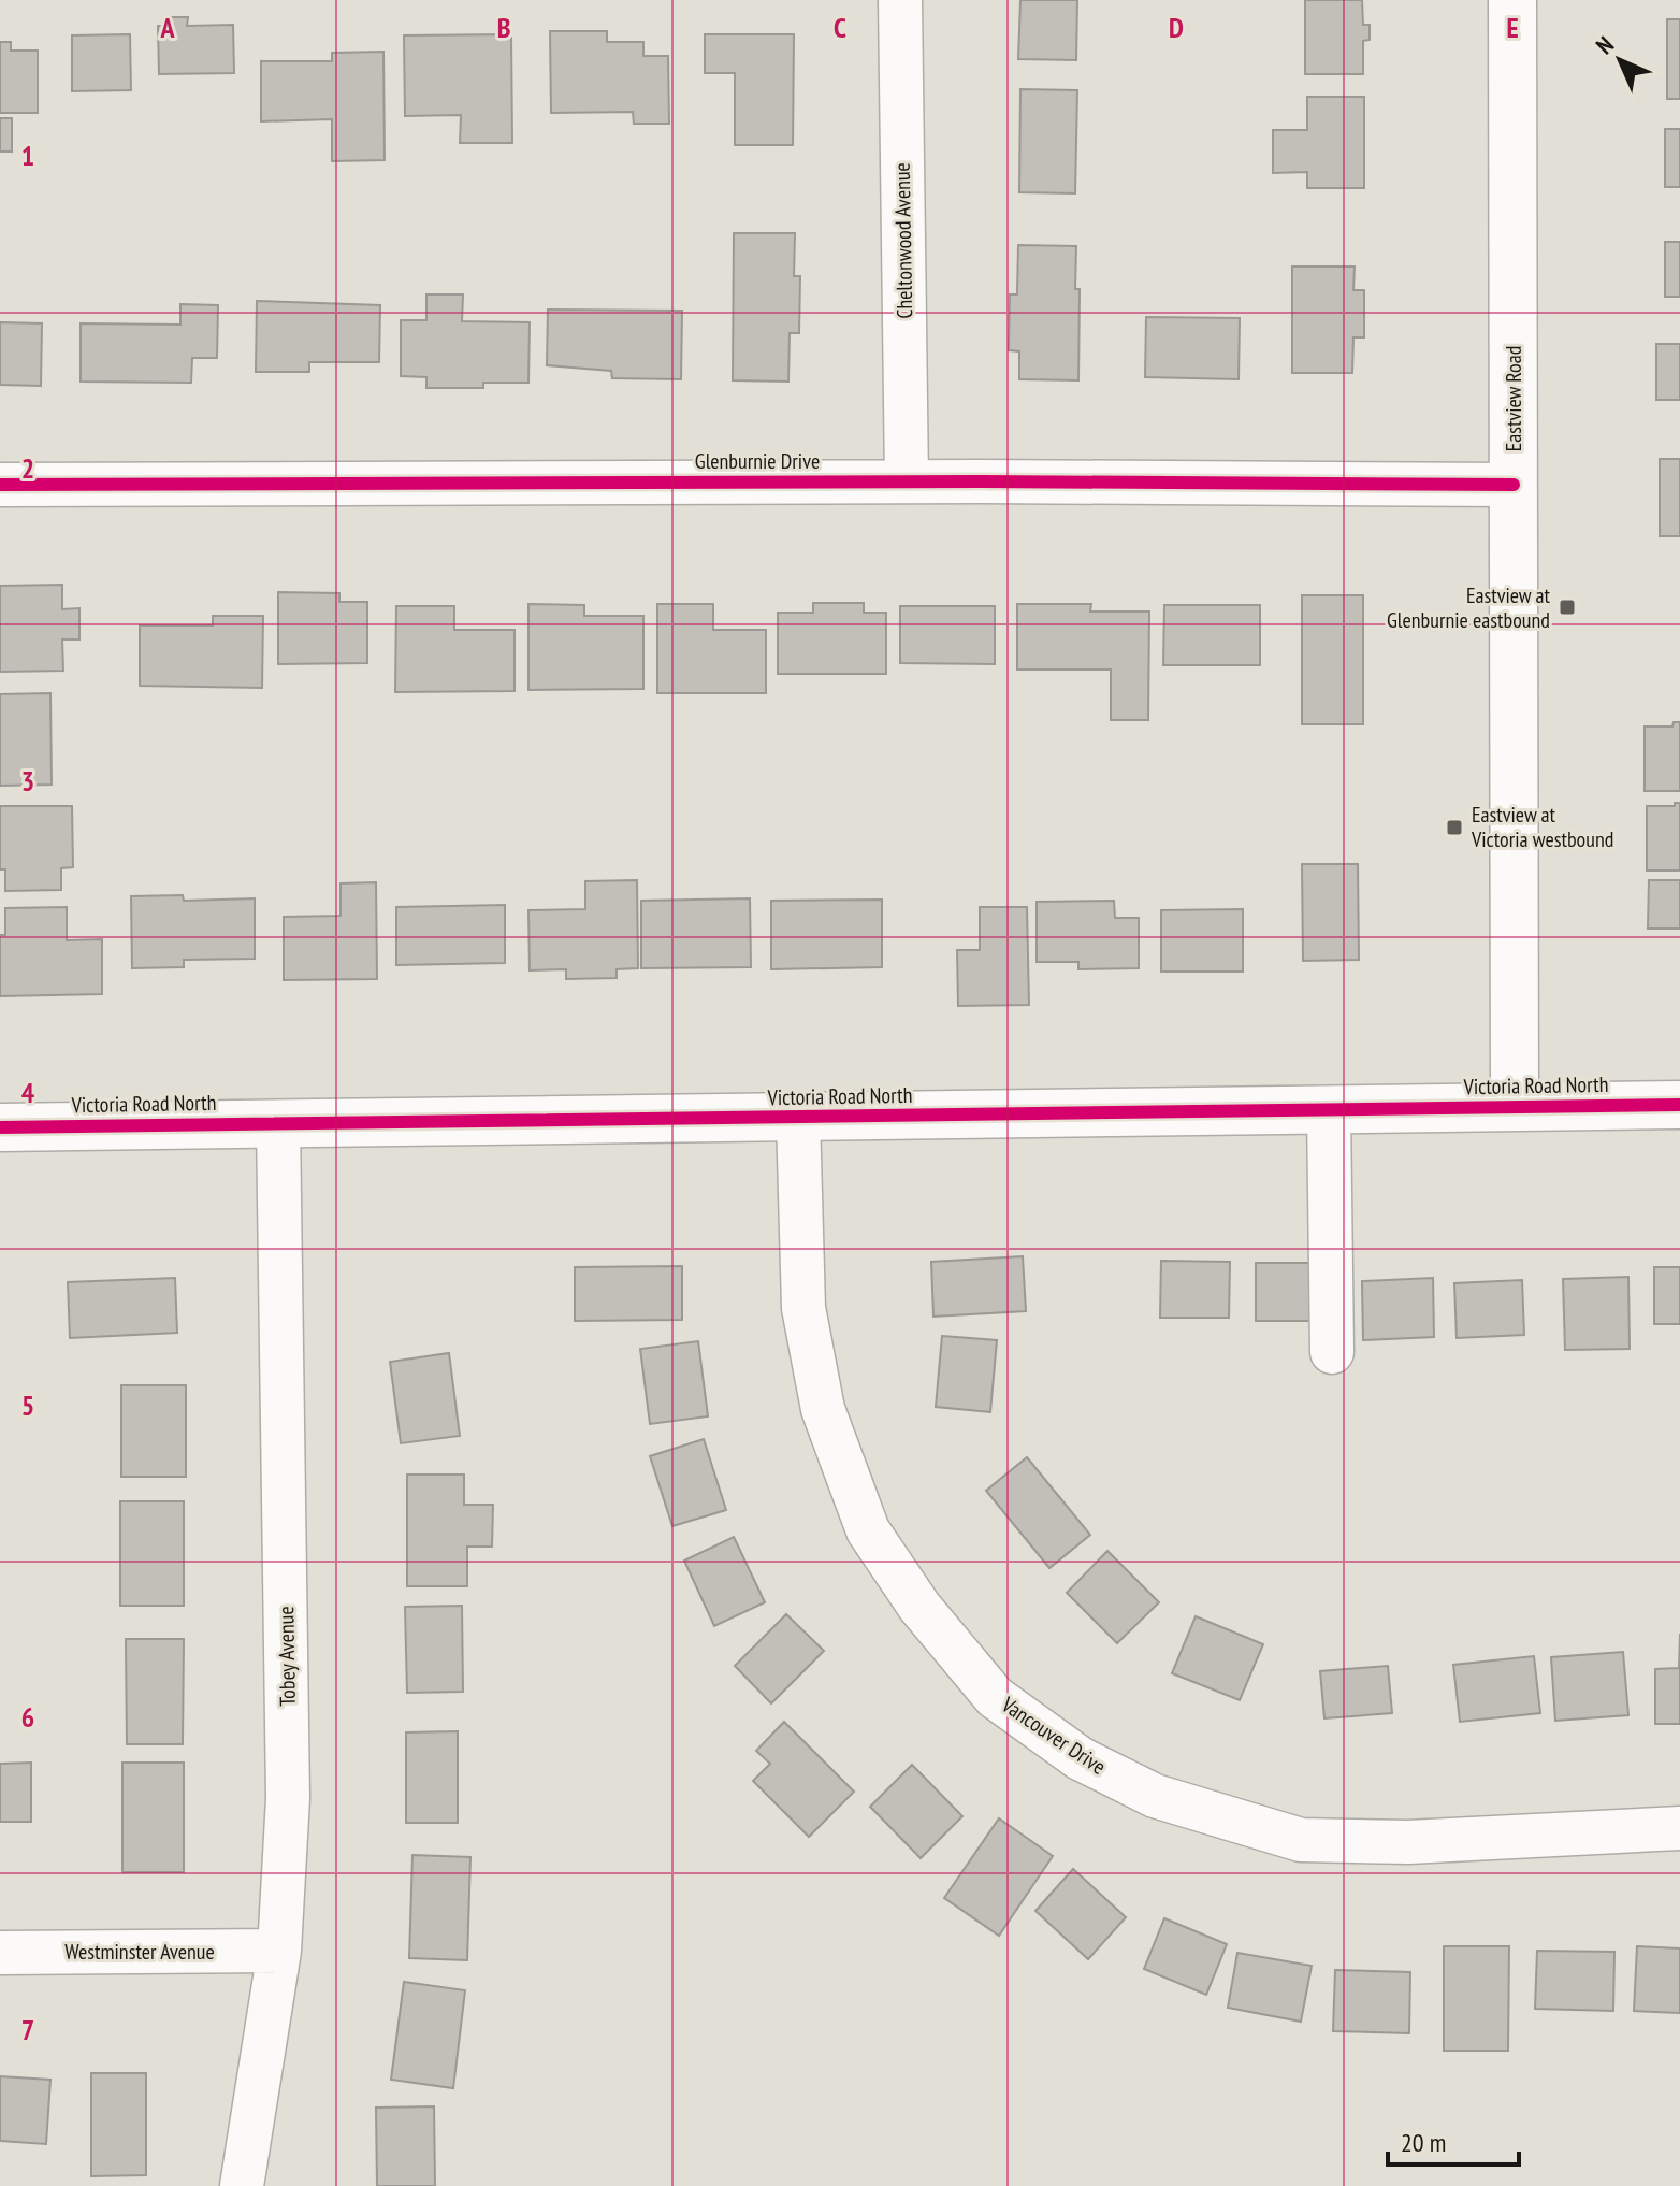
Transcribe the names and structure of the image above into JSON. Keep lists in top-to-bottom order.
{
  "streets": {
    "main road": ["Eastview Road", "Victoria Road North"],
    "street": [
      "Cheltonwood Avenue",
      "Glenburnie Drive",
      "Tobey Avenue",
      "Vancouver Drive",
      "Westminster Avenue"
    ]
  },
  "crossings": [
    ["Cheltonwood Avenue", "Glenburnie Drive"],
    ["Eastview Road", "Glenburnie Drive"],
    ["Eastview Road", "Victoria Road North"],
    ["Victoria Road North", "Tobey Avenue"],
    ["Victoria Road North", "Vancouver Drive"],
    ["Tobey Avenue", "Westminster Avenue"]
  ],
  "places": {
    "transit": ["Eastview at Glenburnie eastbound", "Eastview at Victoria westbound"]
  },
  "scale_bar": "20 m",
  "north": "top left",
  "grid": {
    "columns": [
      "A",
      "B",
      "C",
      "D",
      "E"
    ],
    "rows": [
      "1",
      "2",
      "3",
      "4",
      "5",
      "6",
      "7"
    ]
  }
}
